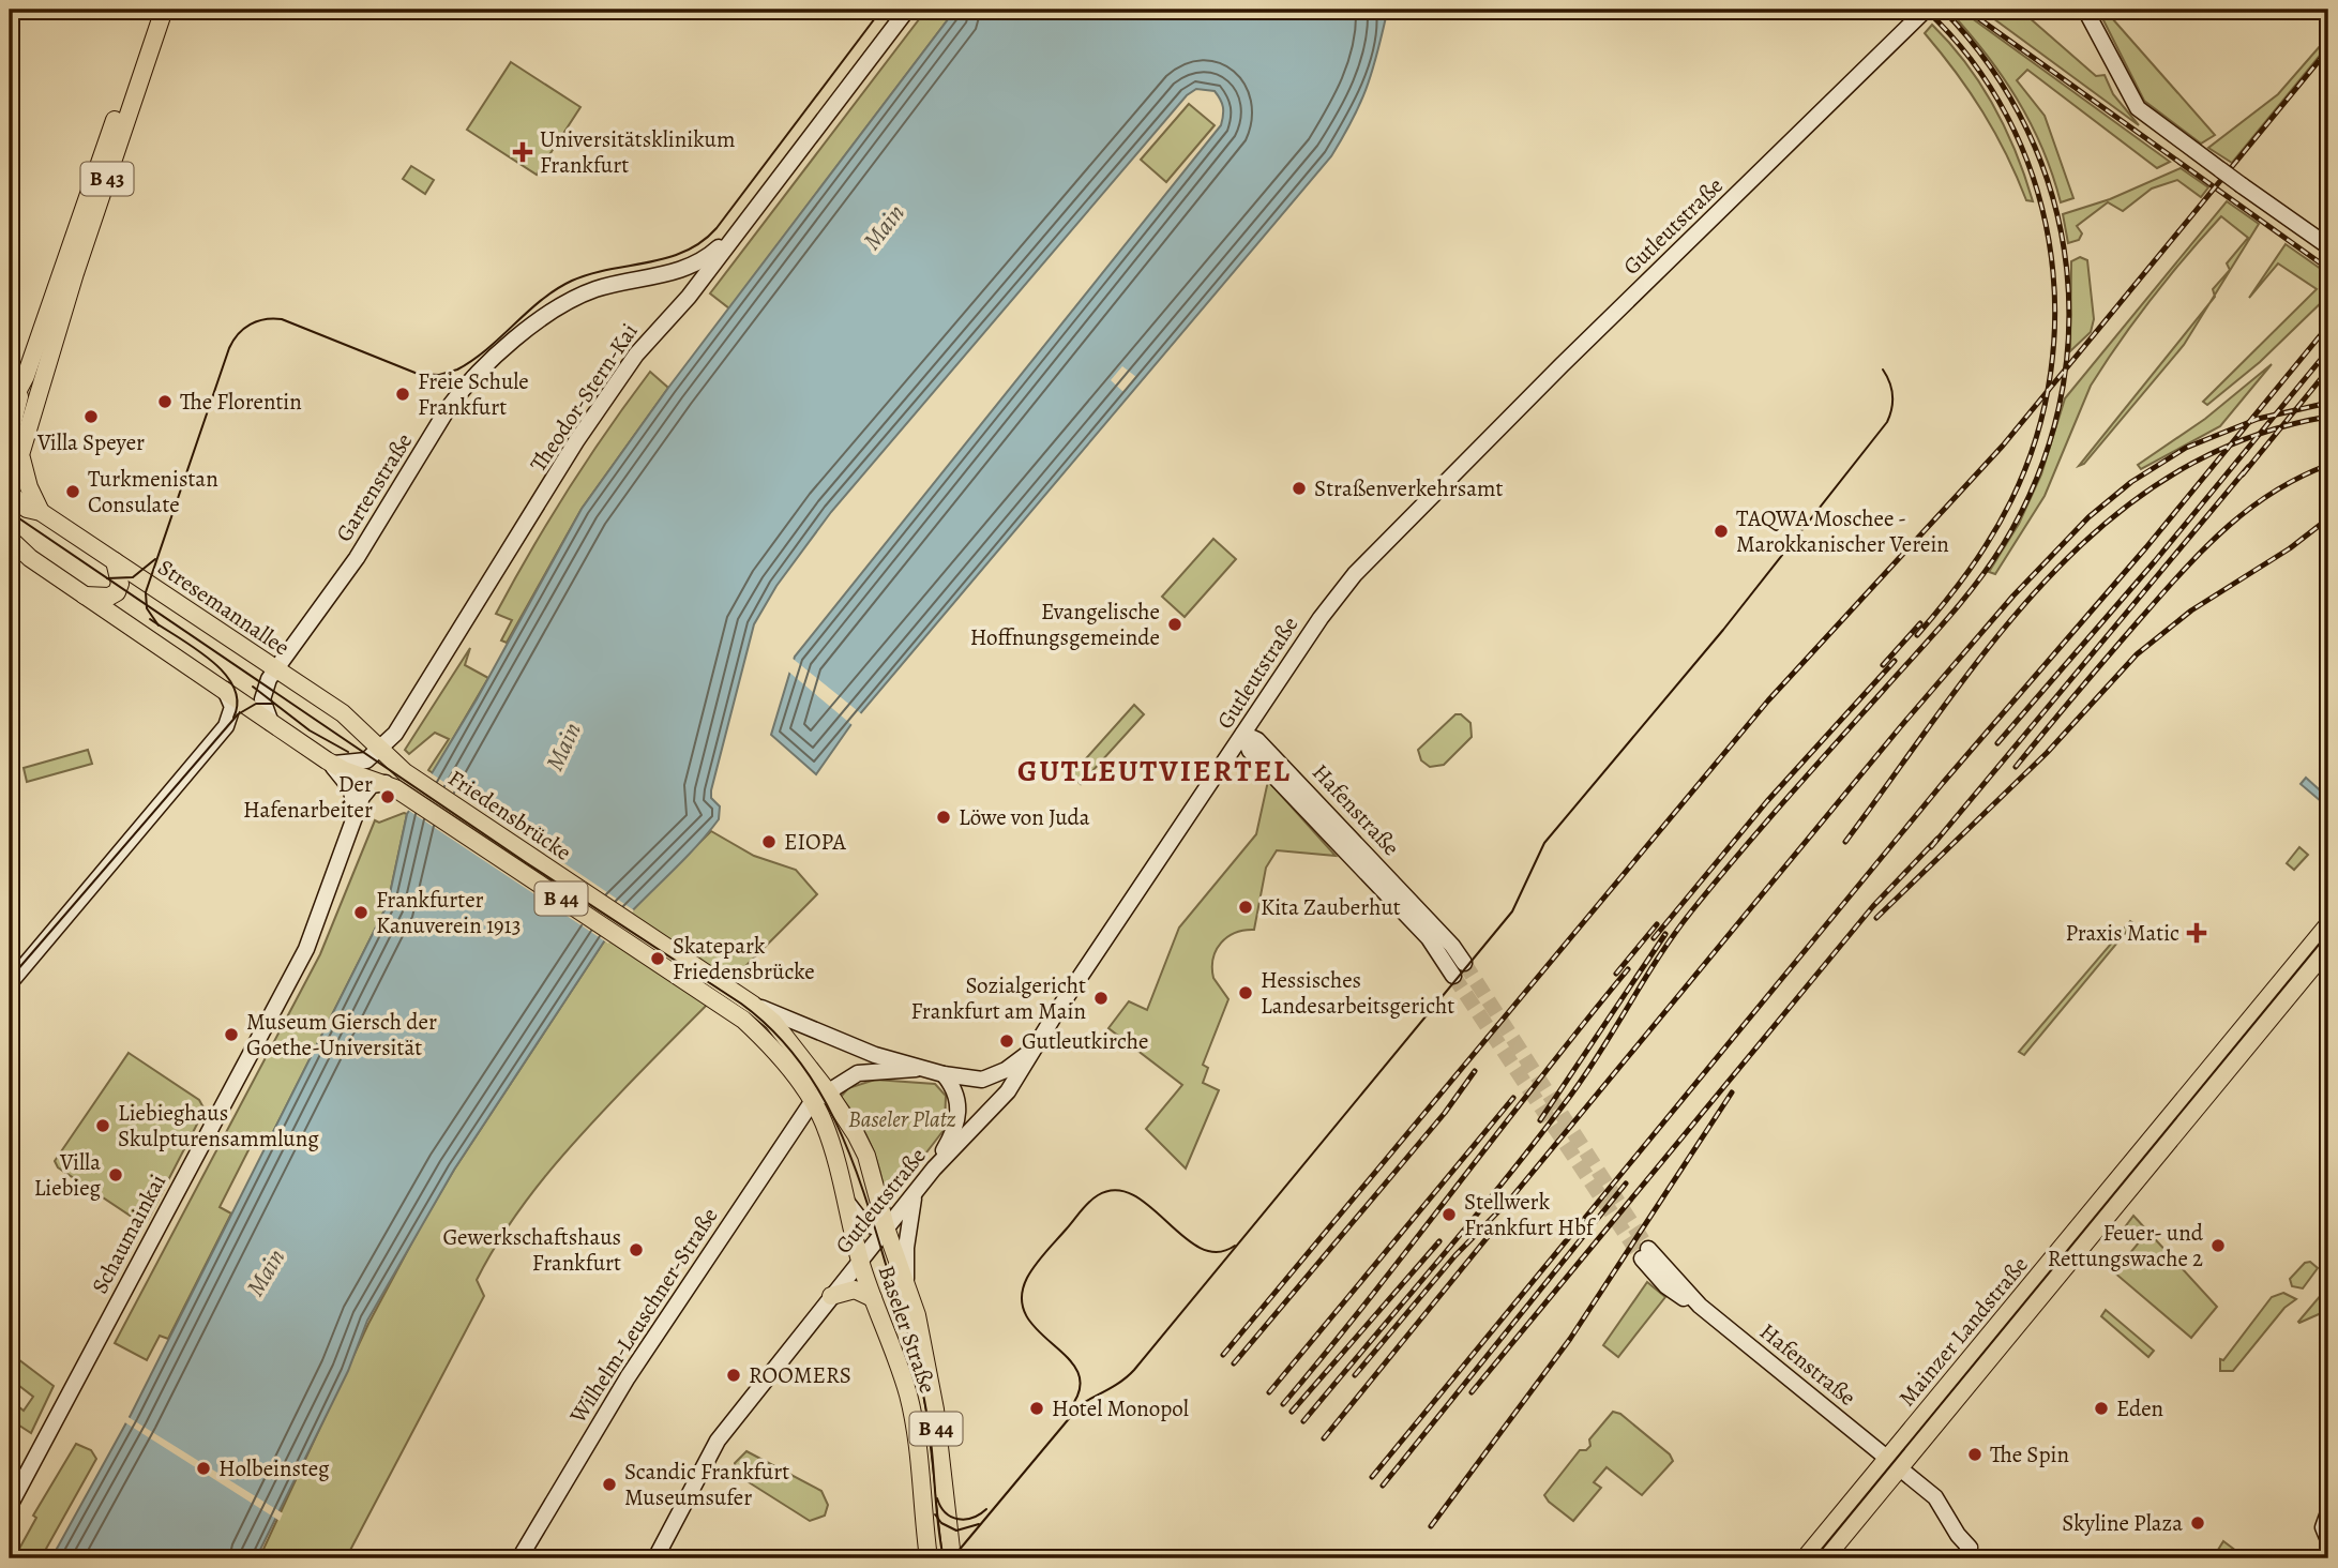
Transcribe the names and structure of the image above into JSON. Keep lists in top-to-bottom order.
{
  "streets": {
    "main road": [
      "B 43",
      "Gutleutstraße",
      "Theodor-Stern-Kai",
      "Gartenstraße",
      "Stresemannallee",
      "Hafenstraße",
      "Friedensbrücke",
      "B 44",
      "Schaumainkai",
      "Wilhelm-Leuschner-Straße",
      "Baseler Straße",
      "Mainzer Landstraße"
    ]
  },
  "crossings": [
    ["B 43", "Stresemannallee"],
    ["Gutleutstraße", "Hafenstraße"],
    ["Gutleutstraße", "B 44"],
    ["Gutleutstraße", "Baseler Straße"],
    ["Theodor-Stern-Kai", "Gartenstraße"],
    ["Theodor-Stern-Kai", "Stresemannallee"],
    ["Gartenstraße", "Stresemannallee"],
    ["Gartenstraße", "B 44"],
    ["Stresemannallee", "Friedensbrücke"],
    ["Hafenstraße", "Mainzer Landstraße"],
    ["Friedensbrücke", "B 44"],
    ["Friedensbrücke", "Schaumainkai"],
    ["B 44", "Schaumainkai"],
    ["B 44", "Wilhelm-Leuschner-Straße"],
    ["B 44", "Baseler Straße"]
  ],
  "districts": ["GUTLEUTVIERTEL"],
  "water": ["Main"],
  "parks": ["Baseler Platz"],
  "places": {
    "health": ["Universitätsklinikum Frankfurt", "Praxis Matic"],
    "other": [
      "Freie Schule Frankfurt",
      "The Florentin",
      "Villa Speyer",
      "Straßenverkehrsamt",
      "Turkmenistan Consulate",
      "TAQWA Moschee - Marokkanischer Verein",
      "Evangelische Hoffnungsgemeinde",
      "Der Hafenarbeiter",
      "Löwe von Juda",
      "EIOPA",
      "Kita Zauberhut",
      "Frankfurter Kanuverein 1913",
      "Skatepark Friedensbrücke",
      "Hessisches Landesarbeitsgericht",
      "Sozialgericht Frankfurt am Main",
      "Museum Giersch der Goethe-Universität",
      "Gutleutkirche",
      "Liebieghaus Skulpturensammlung",
      "Villa Liebieg",
      "Stellwerk Frankfurt Hbf",
      "Feuer- und Rettungswache 2",
      "Gewerkschaftshaus Frankfurt",
      "ROOMERS",
      "Hotel Monopol",
      "Eden",
      "The Spin",
      "Holbeinsteg",
      "Scandic Frankfurt Museumsufer",
      "Skyline Plaza"
    ]
  }
}
